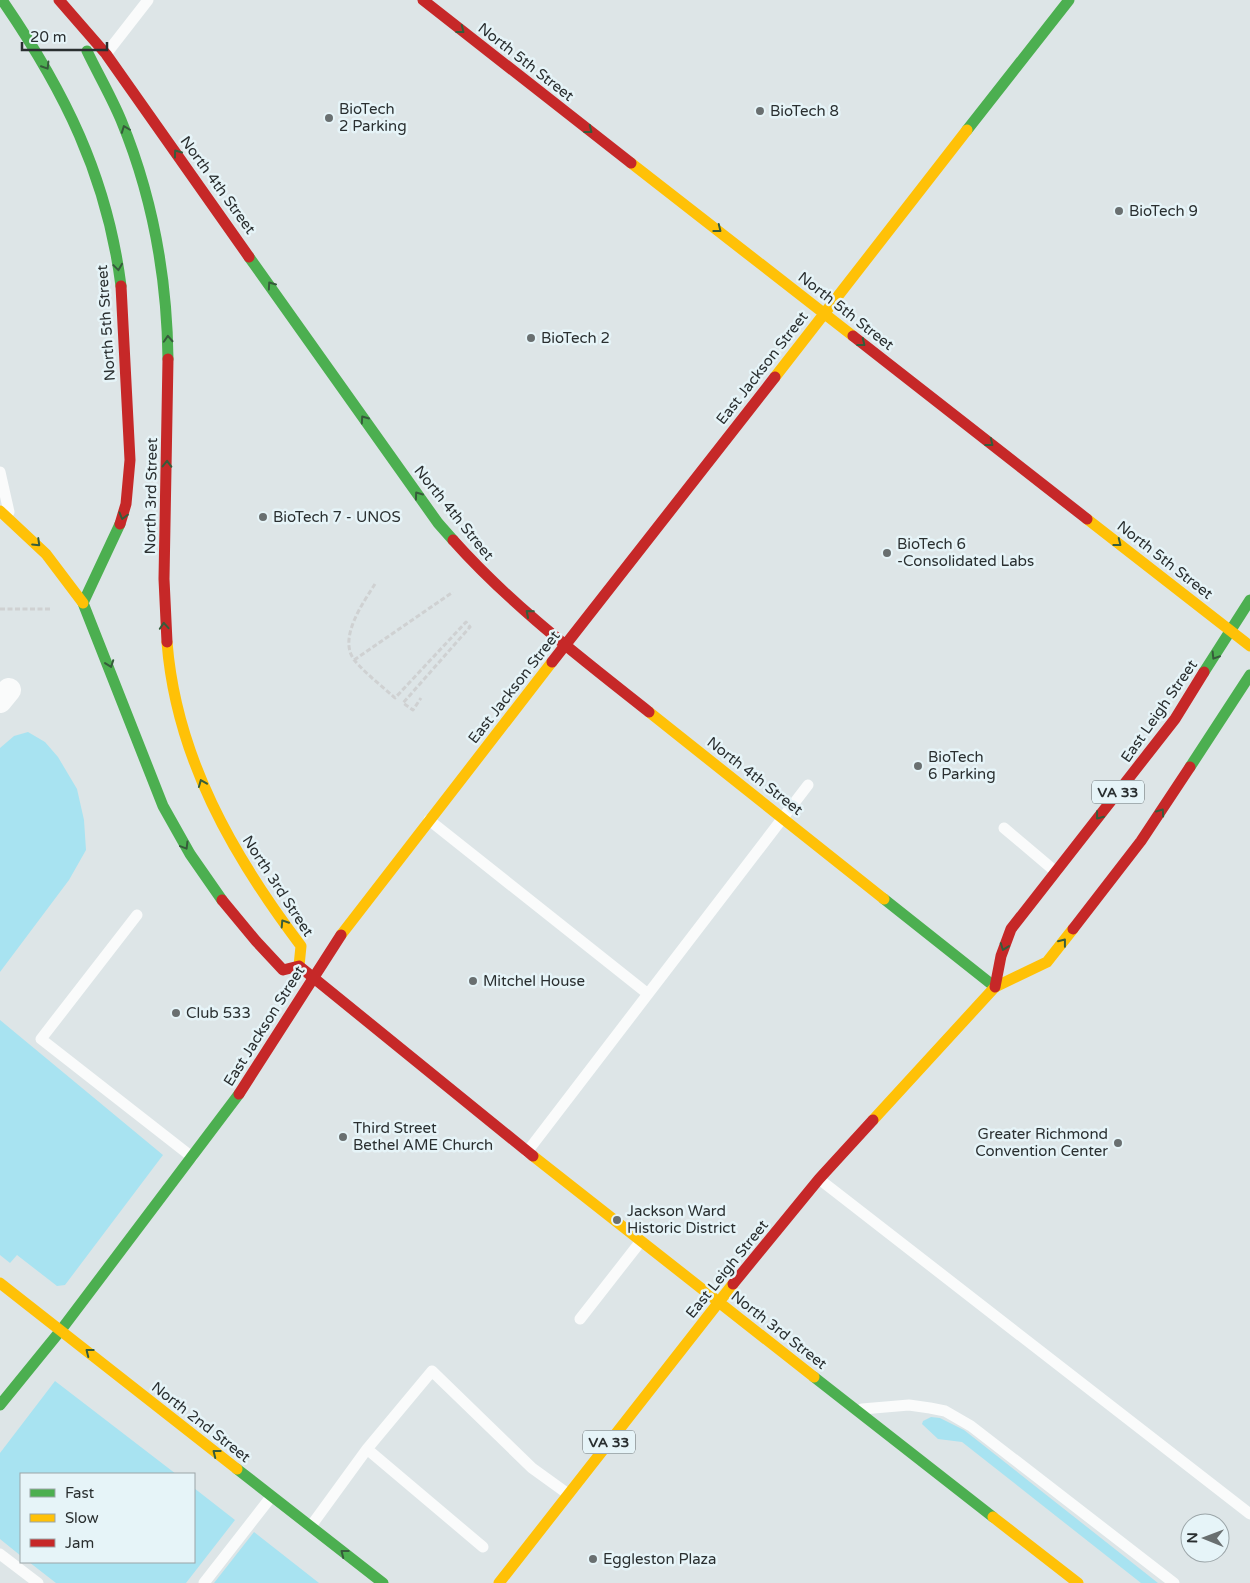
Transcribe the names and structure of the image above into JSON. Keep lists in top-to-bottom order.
{
  "streets": {
    "main road": [
      "North 5th Street",
      "North 4th Street",
      "East Jackson Street",
      "North 3rd Street",
      "East Leigh Street",
      "VA 33",
      "North 2nd Street"
    ]
  },
  "crossings": [
    ["North 5th Street", "East Jackson Street"],
    ["North 4th Street", "East Jackson Street"],
    ["North 4th Street", "North 3rd Street"],
    ["North 4th Street", "East Leigh Street"],
    ["East Jackson Street", "North 3rd Street"],
    ["East Jackson Street", "North 2nd Street"],
    ["North 3rd Street", "East Leigh Street"]
  ],
  "one_way": ["North 5th Street", "North 4th Street", "North 2nd Street"],
  "places": [
    "BioTech 8",
    "BioTech 2 Parking",
    "BioTech 9",
    "BioTech 2",
    "BioTech 7 - UNOS",
    "BioTech 6 -Consolidated Labs",
    "BioTech 6 Parking",
    "Mitchel House",
    "Club 533",
    "Third Street Bethel AME Church",
    "Greater Richmond Convention Center",
    "Jackson Ward Historic District",
    "Eggleston Plaza"
  ],
  "legend": ["Fast", "Slow", "Jam"],
  "scale_bar": "20 m",
  "north": "left"
}
